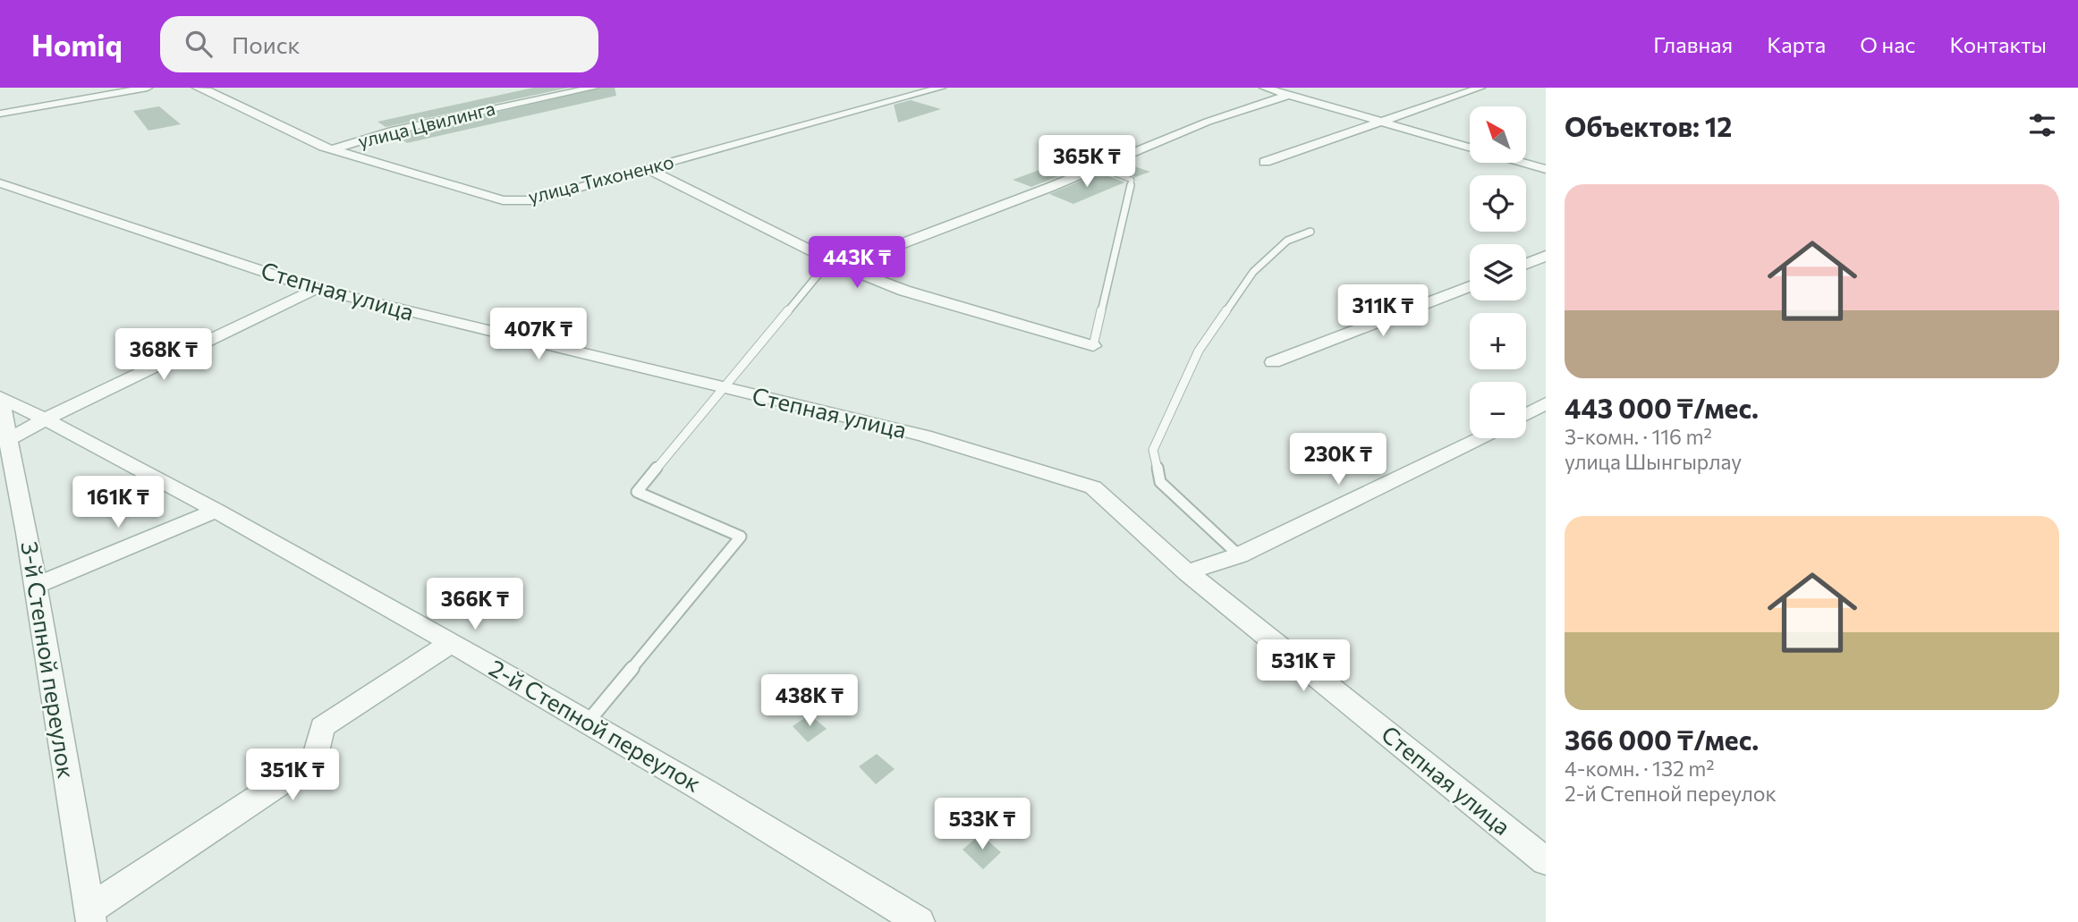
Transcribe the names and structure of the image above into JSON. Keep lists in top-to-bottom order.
{
  "streets": {
    "street": [
      "улица Цвилинга",
      "улица Тихоненко",
      "Степная улица",
      "3-й Степной переулок",
      "2-й Степной переулок"
    ]
  },
  "crossings": [
    ["улица Цвилинга", "улица Тихоненко"],
    ["3-й Степной переулок", "2-й Степной переулок"]
  ],
  "north": "top left",
  "page": {
    "header": "Homiq",
    "search": "Поиск",
    "nav": [
      "Главная",
      "Карта",
      "О нас",
      "Контакты"
    ],
    "heading": "Объектов: 12",
    "map_buttons": ["+", "−"],
    "price": [
      "365K ₸",
      "443K ₸",
      "311K ₸",
      "407K ₸",
      "368K ₸",
      "230K ₸",
      "161K ₸",
      "366K ₸",
      "531K ₸",
      "438K ₸",
      "351K ₸",
      "533K ₸"
    ],
    "list": [
      {
        "name": "443 000 ₸/мес.",
        "note": "3-комн. · 116 m² · улица Шынгырлау"
      },
      {
        "name": "366 000 ₸/мес.",
        "note": "4-комн. · 132 m² · 2-й Степной переулок"
      }
    ]
  }
}
